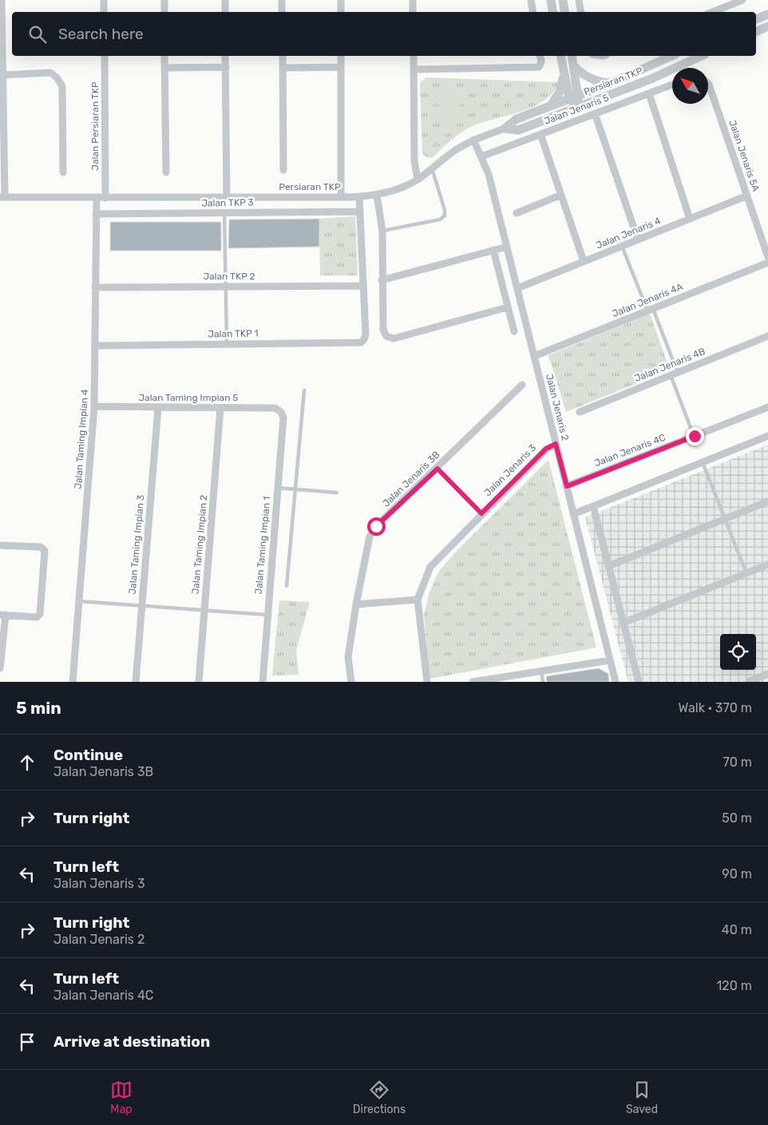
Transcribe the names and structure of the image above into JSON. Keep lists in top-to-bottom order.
{
  "streets": {
    "street": [
      "Persiaran TKP",
      "Jalan Jenaris 5",
      "Jalan Persiaran TKP",
      "Jalan Jenaris 5A",
      "Jalan TKP 3",
      "Jalan Jenaris 4",
      "Jalan TKP 2",
      "Jalan Jenaris 4A",
      "Jalan TKP 1",
      "Jalan Jenaris 4B",
      "Jalan Taming Impian 5",
      "Jalan Jenaris 2",
      "Jalan Taming Impian 4",
      "Jalan Jenaris 4C",
      "Jalan Jenaris 3",
      "Jalan Jenaris 3B",
      "Jalan Taming Impian 3",
      "Jalan Taming Impian 2",
      "Jalan Taming Impian 1"
    ]
  },
  "crossings": [
    ["Persiaran TKP", "Jalan Persiaran TKP"],
    ["Persiaran TKP", "Jalan Jenaris 2"],
    ["Persiaran TKP", "Jalan Taming Impian 4"],
    ["Jalan Jenaris 5", "Jalan Jenaris 2"],
    ["Jalan Jenaris 5A", "Jalan Jenaris 4"],
    ["Jalan TKP 3", "Jalan Taming Impian 4"],
    ["Jalan Jenaris 4", "Jalan Jenaris 2"],
    ["Jalan TKP 2", "Jalan TKP 1"],
    ["Jalan TKP 2", "Jalan Taming Impian 4"],
    ["Jalan Jenaris 4A", "Jalan Jenaris 2"],
    ["Jalan TKP 1", "Jalan Taming Impian 4"],
    ["Jalan Taming Impian 5", "Jalan Taming Impian 4"],
    ["Jalan Taming Impian 5", "Jalan Taming Impian 3"],
    ["Jalan Taming Impian 5", "Jalan Taming Impian 2"],
    ["Jalan Taming Impian 5", "Jalan Taming Impian 1"],
    ["Jalan Jenaris 2", "Jalan Jenaris 4C"],
    ["Jalan Jenaris 2", "Jalan Jenaris 3"]
  ],
  "north": "top left",
  "page": {
    "search": "Search here",
    "heading": ["5 min", "Walk · 370 m"],
    "list": [
      ["Continue", "Jalan Jenaris 3B", "70 m"],
      ["Turn right", "50 m"],
      ["Turn left", "Jalan Jenaris 3", "90 m"],
      ["Turn right", "Jalan Jenaris 2", "40 m"],
      ["Turn left", "Jalan Jenaris 4C", "120 m"],
      "Arrive at destination"
    ],
    "nav": ["Map", "Directions", "Saved"]
  }
}
